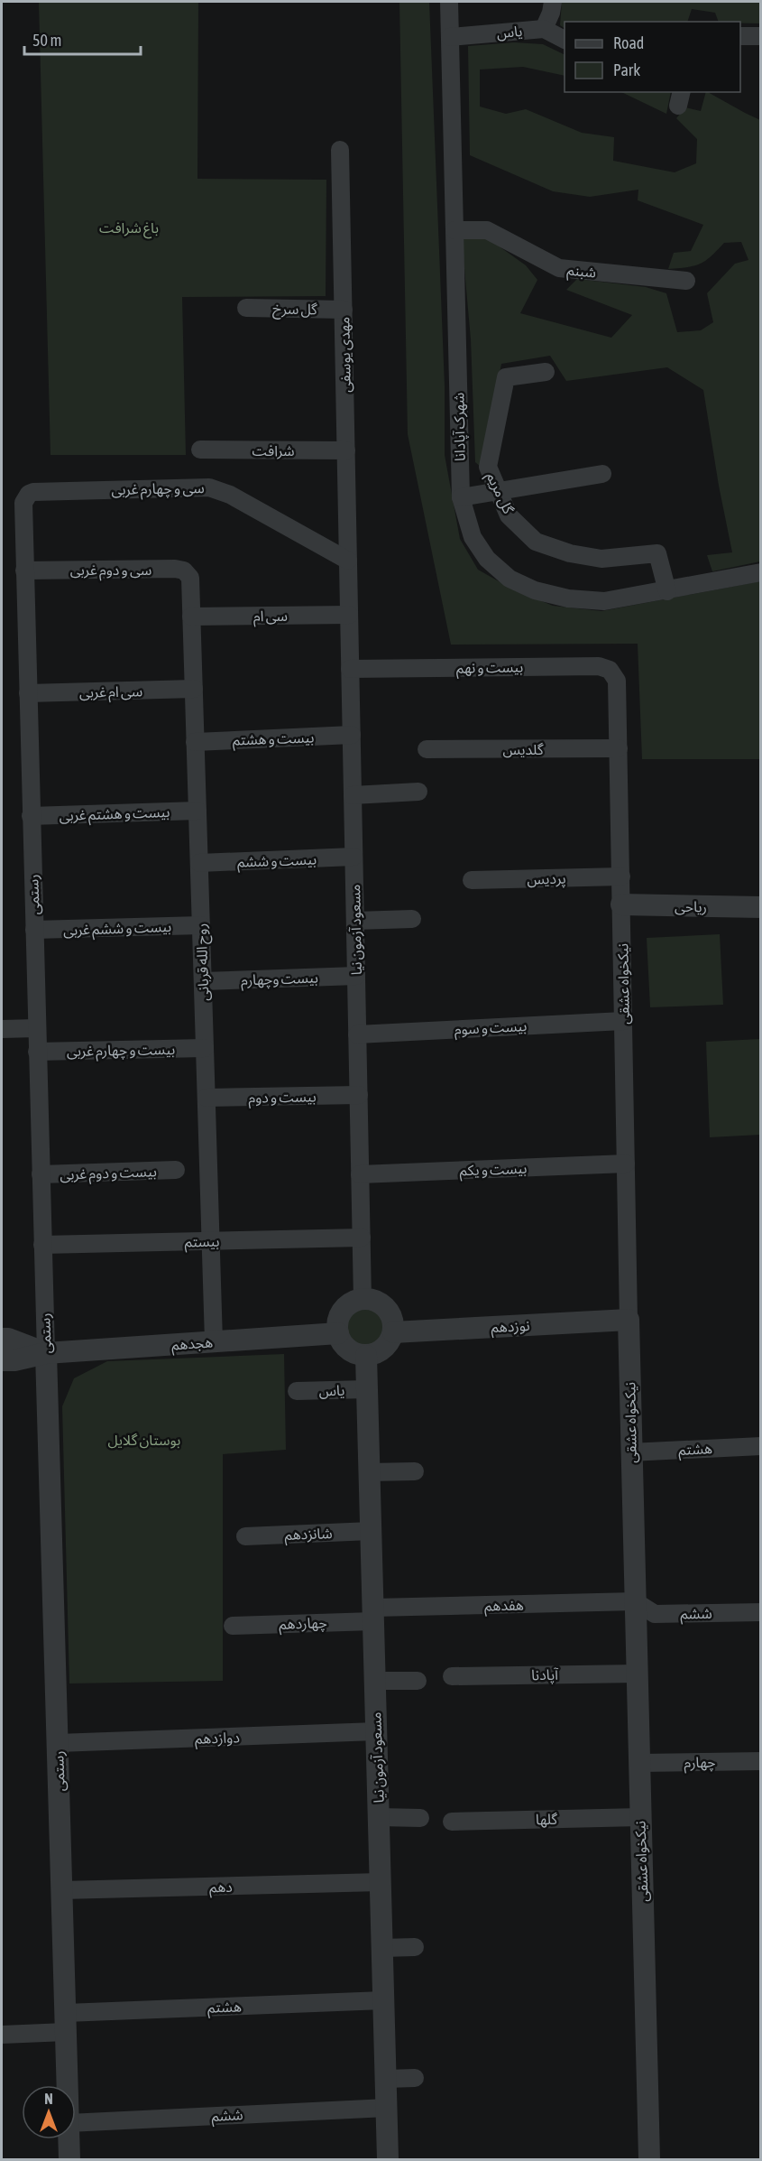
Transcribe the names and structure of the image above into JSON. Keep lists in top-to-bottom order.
{
  "streets": {
    "street": [
      "یاس",
      "شبنم",
      "گل سرخ",
      "مهدی یوسفی",
      "شهرک آپادانا",
      "شرافت",
      "سی و چهارم غربی",
      "گل مریم",
      "سی و دوم غربی",
      "سی ام",
      "بیست و نهم",
      "سی ام غربی",
      "بیست و هشتم",
      "گلدیس",
      "بیست و هشتم غربی",
      "بیست و ششم",
      "پردیس",
      "رستمی",
      "ریاحی",
      "بیست و ششم غربی",
      "مسعود آزمون نیا",
      "روح الله قربانی",
      "بیست وچهارم",
      "نیکخواه عشقی",
      "بیست و سوم",
      "بیست و چهارم غربی",
      "بیست و دوم",
      "بیست و یکم",
      "بیست و دوم غربی",
      "بیستم",
      "نوزدهم",
      "هجدهم",
      "هشتم",
      "شانزدهم",
      "هفدهم",
      "ششم",
      "چهاردهم",
      "آپادنا",
      "دوازدهم",
      "چهارم",
      "گلها",
      "دهم"
    ]
  },
  "crossings": [
    ["یاس", "شهرک آپادانا"],
    ["یاس", "مسعود آزمون نیا"],
    ["شبنم", "شهرک آپادانا"],
    ["گل سرخ", "مهدی یوسفی"],
    ["مهدی یوسفی", "شرافت"],
    ["مهدی یوسفی", "سی و چهارم غربی"],
    ["مهدی یوسفی", "مسعود آزمون نیا"],
    ["شهرک آپادانا", "گل مریم"],
    ["سی و چهارم غربی", "رستمی"],
    ["سی و چهارم غربی", "مسعود آزمون نیا"],
    ["سی و دوم غربی", "رستمی"],
    ["سی و دوم غربی", "روح الله قربانی"],
    ["سی ام", "مسعود آزمون نیا"],
    ["سی ام", "روح الله قربانی"],
    ["بیست و نهم", "مسعود آزمون نیا"],
    ["بیست و نهم", "نیکخواه عشقی"],
    ["سی ام غربی", "رستمی"],
    ["سی ام غربی", "روح الله قربانی"],
    ["بیست و هشتم", "مسعود آزمون نیا"],
    ["بیست و هشتم", "روح الله قربانی"],
    ["گلدیس", "نیکخواه عشقی"],
    ["بیست و هشتم غربی", "رستمی"],
    ["بیست و هشتم غربی", "روح الله قربانی"],
    ["بیست و ششم", "مسعود آزمون نیا"],
    ["بیست و ششم", "روح الله قربانی"],
    ["پردیس", "نیکخواه عشقی"],
    ["رستمی", "بیست و ششم غربی"],
    ["رستمی", "بیست و چهارم غربی"],
    ["رستمی", "بیست و دوم غربی"],
    ["رستمی", "بیستم"],
    ["رستمی", "هجدهم"],
    ["رستمی", "هشتم"],
    ["رستمی", "دوازدهم"],
    ["رستمی", "دهم"],
    ["ریاحی", "نیکخواه عشقی"],
    ["بیست و ششم غربی", "روح الله قربانی"],
    ["مسعود آزمون نیا", "بیست وچهارم"],
    ["مسعود آزمون نیا", "بیست و سوم"],
    ["مسعود آزمون نیا", "بیست و دوم"],
    ["مسعود آزمون نیا", "بیست و یکم"],
    ["مسعود آزمون نیا", "بیستم"],
    ["مسعود آزمون نیا", "نوزدهم"],
    ["مسعود آزمون نیا", "هجدهم"],
    ["مسعود آزمون نیا", "هشتم"],
    ["مسعود آزمون نیا", "شانزدهم"],
    ["مسعود آزمون نیا", "هفدهم"],
    ["مسعود آزمون نیا", "ششم"],
    ["مسعود آزمون نیا", "چهاردهم"],
    ["مسعود آزمون نیا", "دوازدهم"],
    ["مسعود آزمون نیا", "دهم"],
    ["روح الله قربانی", "بیست وچهارم"],
    ["روح الله قربانی", "بیست و چهارم غربی"],
    ["روح الله قربانی", "بیست و دوم"],
    ["روح الله قربانی", "بیستم"],
    ["روح الله قربانی", "هجدهم"],
    ["نیکخواه عشقی", "بیست و سوم"],
    ["نیکخواه عشقی", "بیست و یکم"],
    ["نیکخواه عشقی", "نوزدهم"],
    ["نیکخواه عشقی", "هشتم"],
    ["نیکخواه عشقی", "هفدهم"],
    ["نیکخواه عشقی", "ششم"],
    ["نیکخواه عشقی", "آپادنا"],
    ["نیکخواه عشقی", "چهارم"],
    ["نیکخواه عشقی", "گلها"],
    ["نوزدهم", "هجدهم"],
    ["هفدهم", "ششم"],
    ["هفدهم", "چهاردهم"]
  ],
  "parks": ["باغ شرافت", "بوستان گلایل"],
  "legend": ["Road", "Park"],
  "scale_bar": "50 m",
  "north": "top"
}
